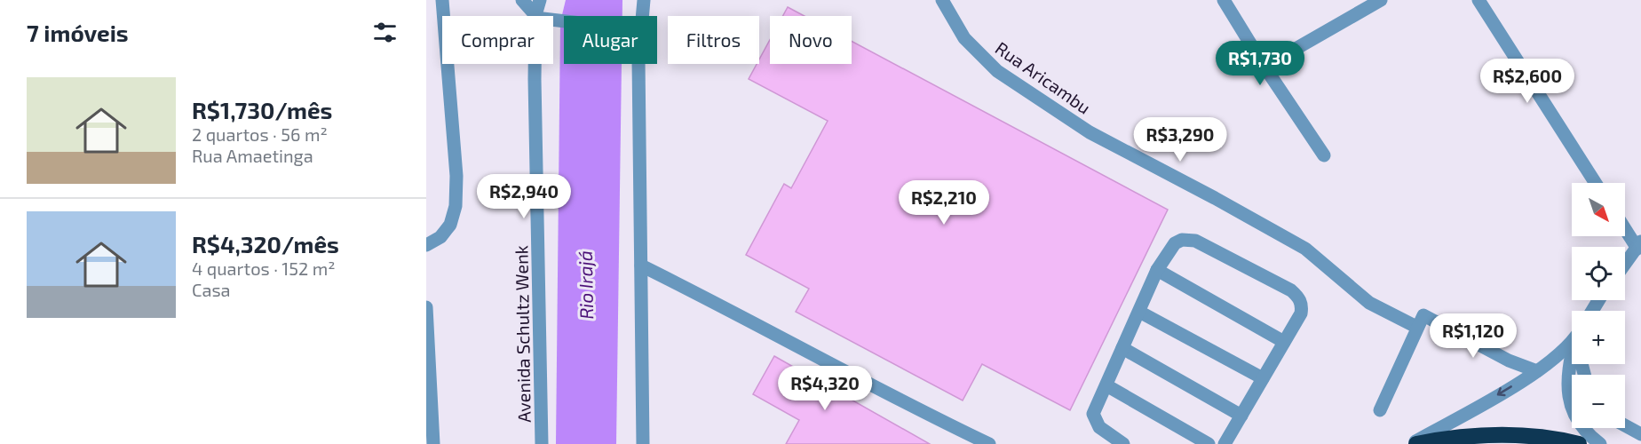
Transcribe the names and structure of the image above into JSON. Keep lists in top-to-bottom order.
{
  "streets": {
    "street": ["Rua Aricambu", "Avenida Schultz Wenk"]
  },
  "water": ["Rio Irajá"],
  "north": "bottom right",
  "page": {
    "heading": "7 imóveis",
    "chip": [
      "Comprar",
      "Alugar",
      "Filtros",
      "Novo"
    ],
    "price": [
      "R$1,730",
      "R$2,600",
      "R$3,290",
      "R$2,940",
      "R$2,210",
      "R$1,120",
      "R$4,320"
    ],
    "list": [
      {
        "name": "R$1,730/mês",
        "note": "2 quartos · 56 m² · Rua Amaetinga"
      },
      {
        "name": "R$4,320/mês",
        "note": "4 quartos · 152 m² · Casa"
      }
    ],
    "map_buttons": ["+", "−"]
  }
}
